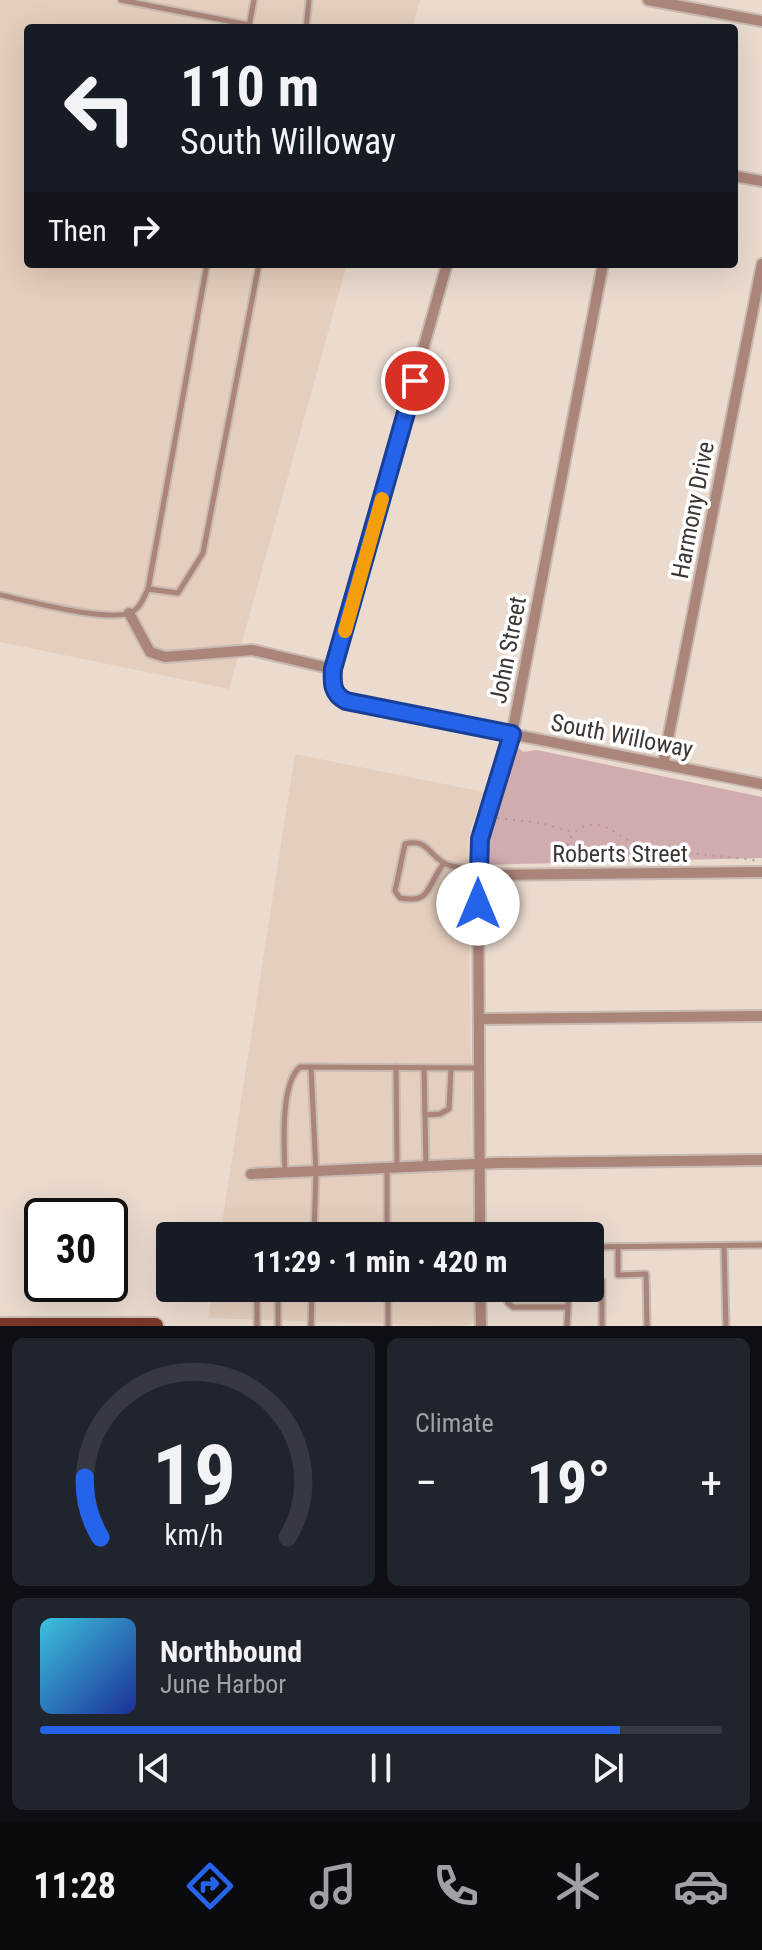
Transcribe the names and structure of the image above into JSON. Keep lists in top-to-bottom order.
{
  "streets": {
    "street": [
      "Harmony Drive",
      "John Street",
      "South Willoway",
      "Roberts Street"
    ]
  },
  "crossings": [
    ["Harmony Drive", "South Willoway"],
    ["John Street", "South Willoway"],
    ["John Street", "Roberts Street"]
  ],
  "page": {
    "turn": ["110 m", "South Willoway"],
    "then": "Then",
    "limit": "30",
    "trip": "11:29 · 1 min · 420 m",
    "tile": "Climate",
    "heat": ["−", "19°", "+"],
    "song": ["Northbound", "June Harbor"],
    "tabs": "11:28",
    "gauge": ["19", "km/h"]
  }
}
